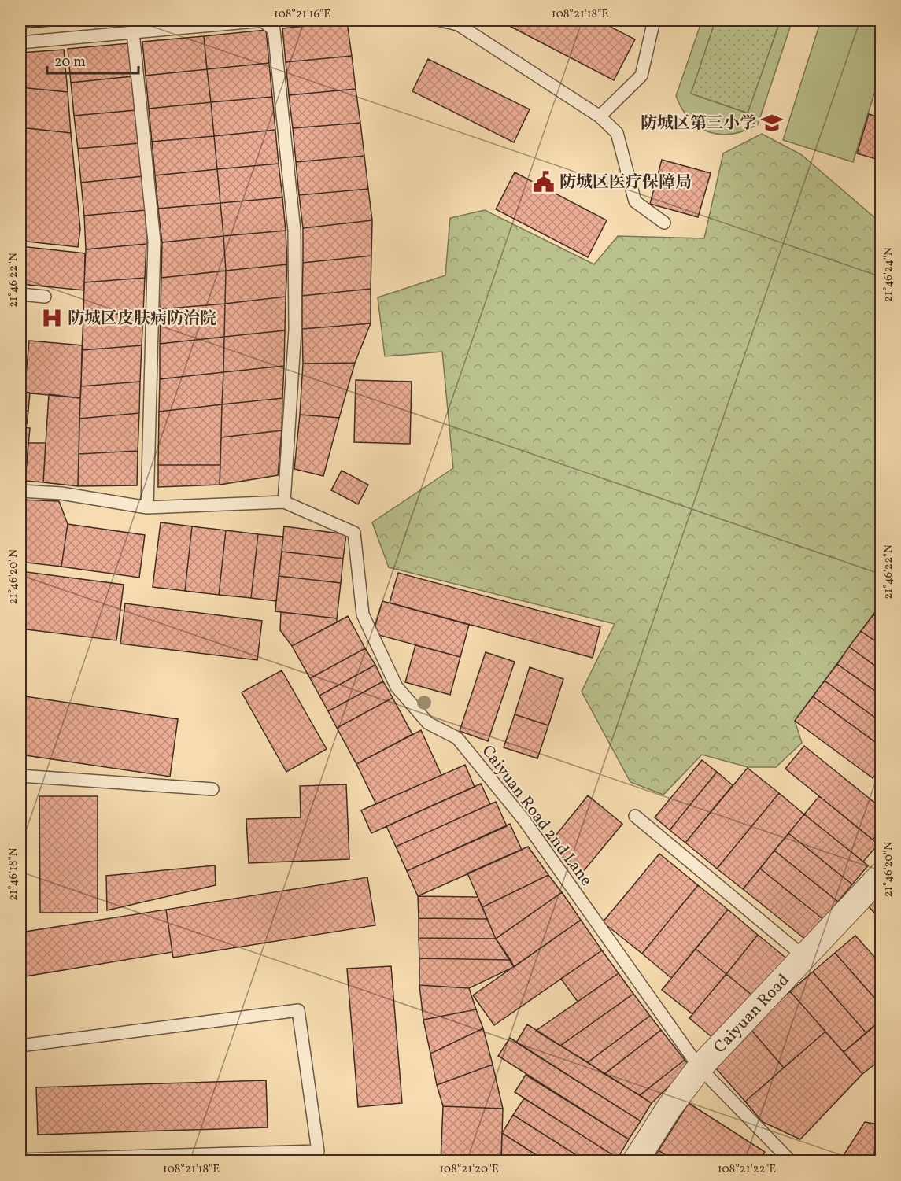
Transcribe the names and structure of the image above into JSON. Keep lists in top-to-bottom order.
{
  "streets": {
    "street": ["Caiyuan Road"],
    "lane": ["Caiyuan Road 2nd Lane"]
  },
  "crossings": [
    ["Caiyuan Road 2nd Lane", "Caiyuan Road"]
  ],
  "places": {
    "school or university": ["防城区第三小学"],
    "public building": ["防城区医疗保障局"],
    "hospital": ["防城区皮肤病防治院"]
  },
  "scale_bar": "20 m",
  "coordinates": [
    "108°21'16\"E",
    "108°21'18\"E",
    "21°46'24\"N",
    "21°46'22\"N",
    "21°46'20\"N",
    "21°46'18\"N",
    "108°21'20\"E",
    "108°21'22\"E"
  ]
}
